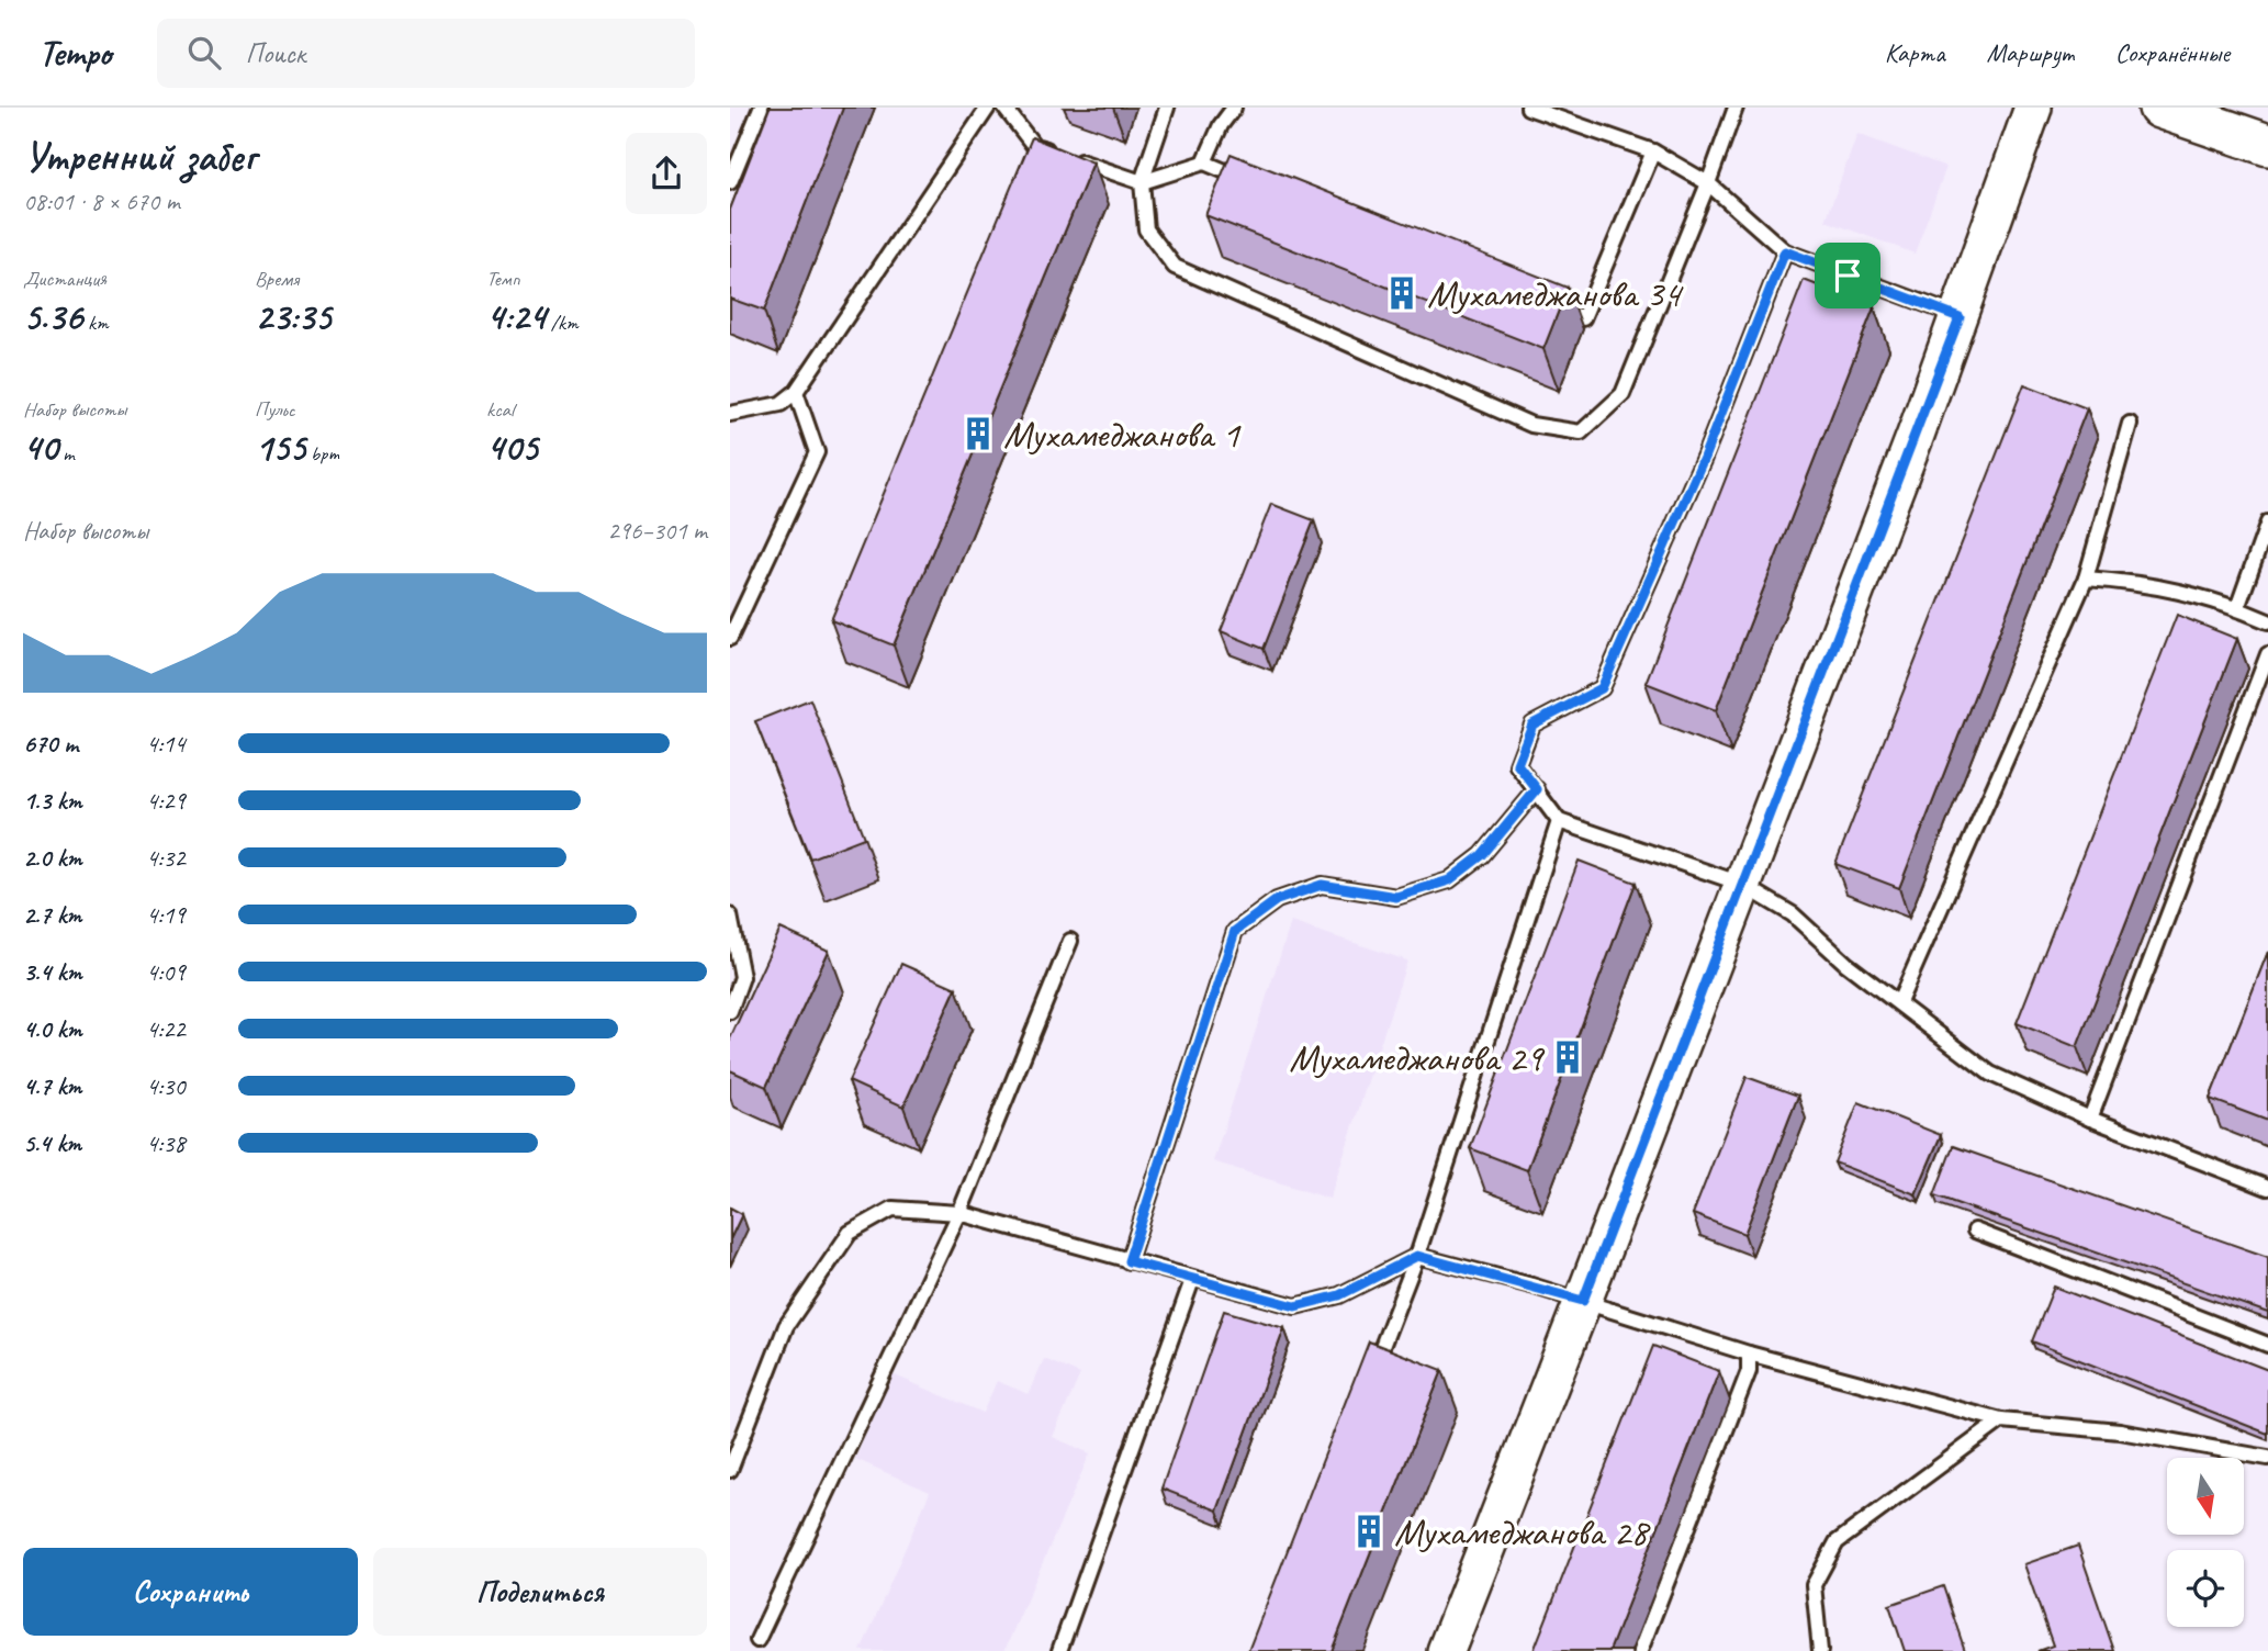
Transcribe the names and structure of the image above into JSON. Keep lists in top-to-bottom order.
{
  "places": {
    "building": [
      "Мухамеджанова 34",
      "Мухамеджанова 1",
      "Мухамеджанова 29",
      "Мухамеджанова 28"
    ]
  },
  "north": "bottom",
  "page": {
    "header": "Tempo",
    "search": "Поиск",
    "nav": ["Карта", "Маршрут", "Сохранённые"],
    "heading": ["Утренний забег", "08:01 · 8 × 670 m"],
    "stats": [
      ["Дистанция", "5.36 km"],
      ["Время", "23:35"],
      ["Темп", "4:24 /km"],
      ["Набор высоты", "40 m"],
      ["Пульс", "155 bpm"],
      ["kcal", "405"]
    ],
    "chart": ["Набор высоты", "296–301 m"],
    "list": [
      {
        "name": "670 m",
        "note": "4:14"
      },
      {
        "name": "1.3 km",
        "note": "4:29"
      },
      {
        "name": "2.0 km",
        "note": "4:32"
      },
      {
        "name": "2.7 km",
        "note": "4:19"
      },
      {
        "name": "3.4 km",
        "note": "4:09"
      },
      {
        "name": "4.0 km",
        "note": "4:22"
      },
      {
        "name": "4.7 km",
        "note": "4:30"
      },
      {
        "name": "5.4 km",
        "note": "4:38"
      }
    ],
    "buttons": ["Сохранить", "Поделиться"]
  }
}
